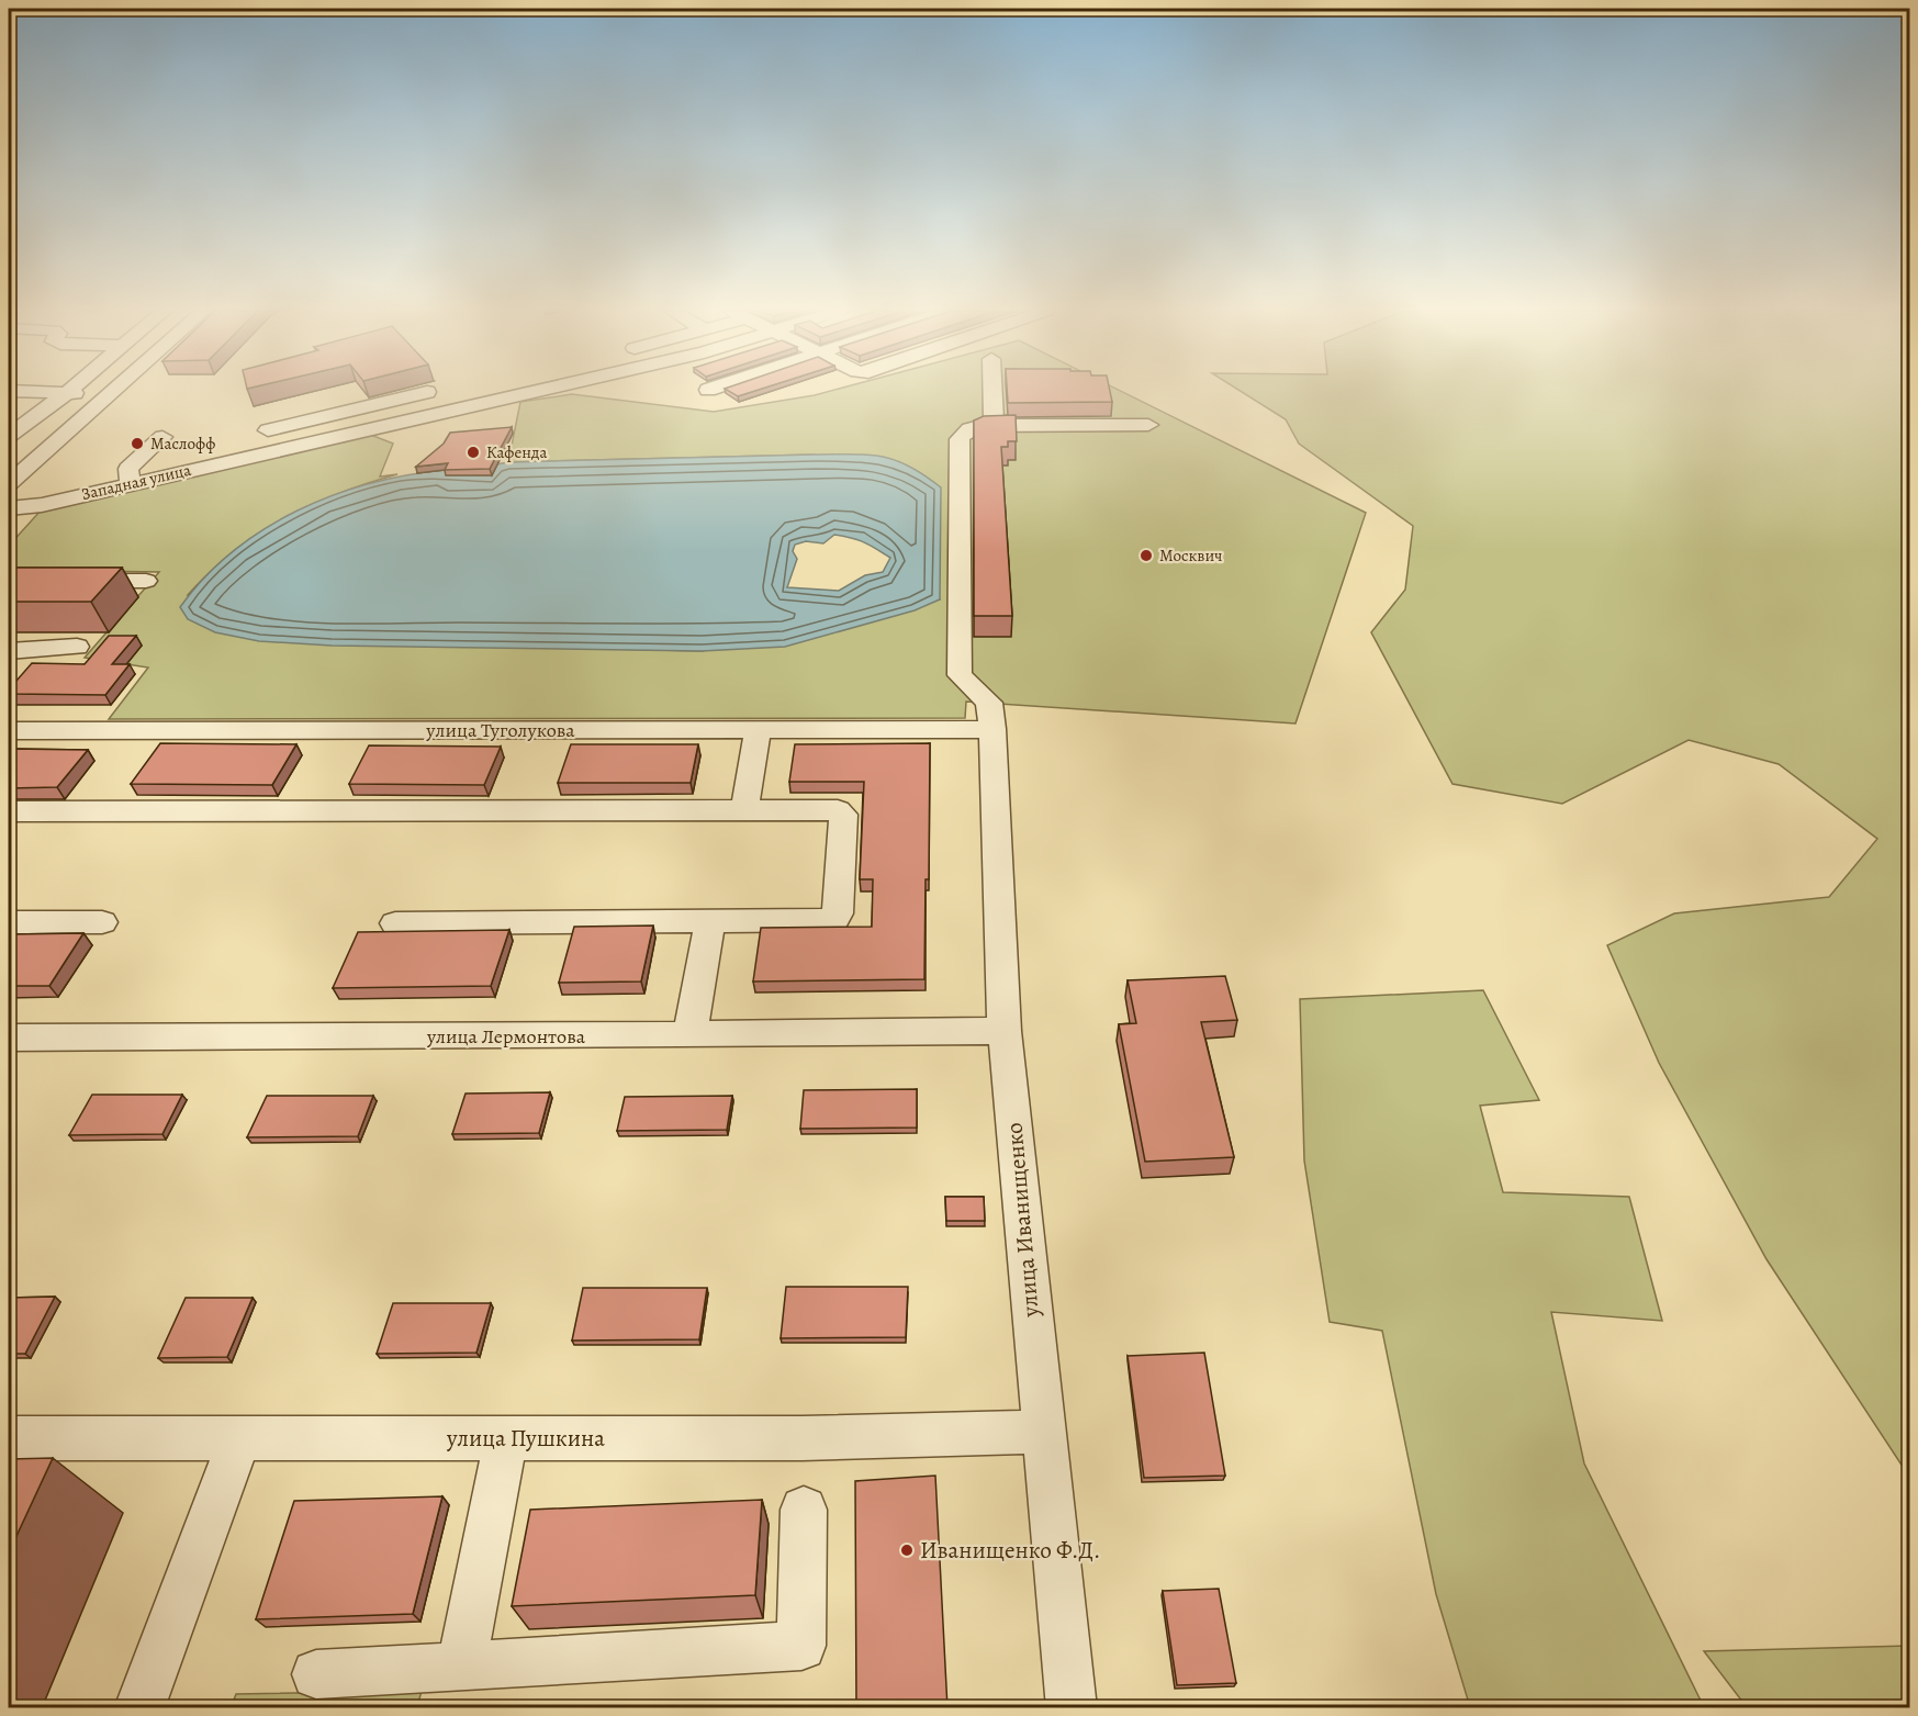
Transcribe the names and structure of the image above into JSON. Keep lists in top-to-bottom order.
{
  "streets": {
    "street": [
      "Западная улица",
      "улица Туголукова",
      "улица Лермонтова",
      "улица Иванищенко",
      "улица Пушкина"
    ]
  },
  "crossings": [
    ["улица Туголукова", "улица Иванищенко"],
    ["улица Лермонтова", "улица Иванищенко"],
    ["улица Иванищенко", "улица Пушкина"]
  ],
  "places": [
    "Маслофф",
    "Кафенда",
    "Москвич",
    "Иванищенко Ф.Д."
  ]
}
